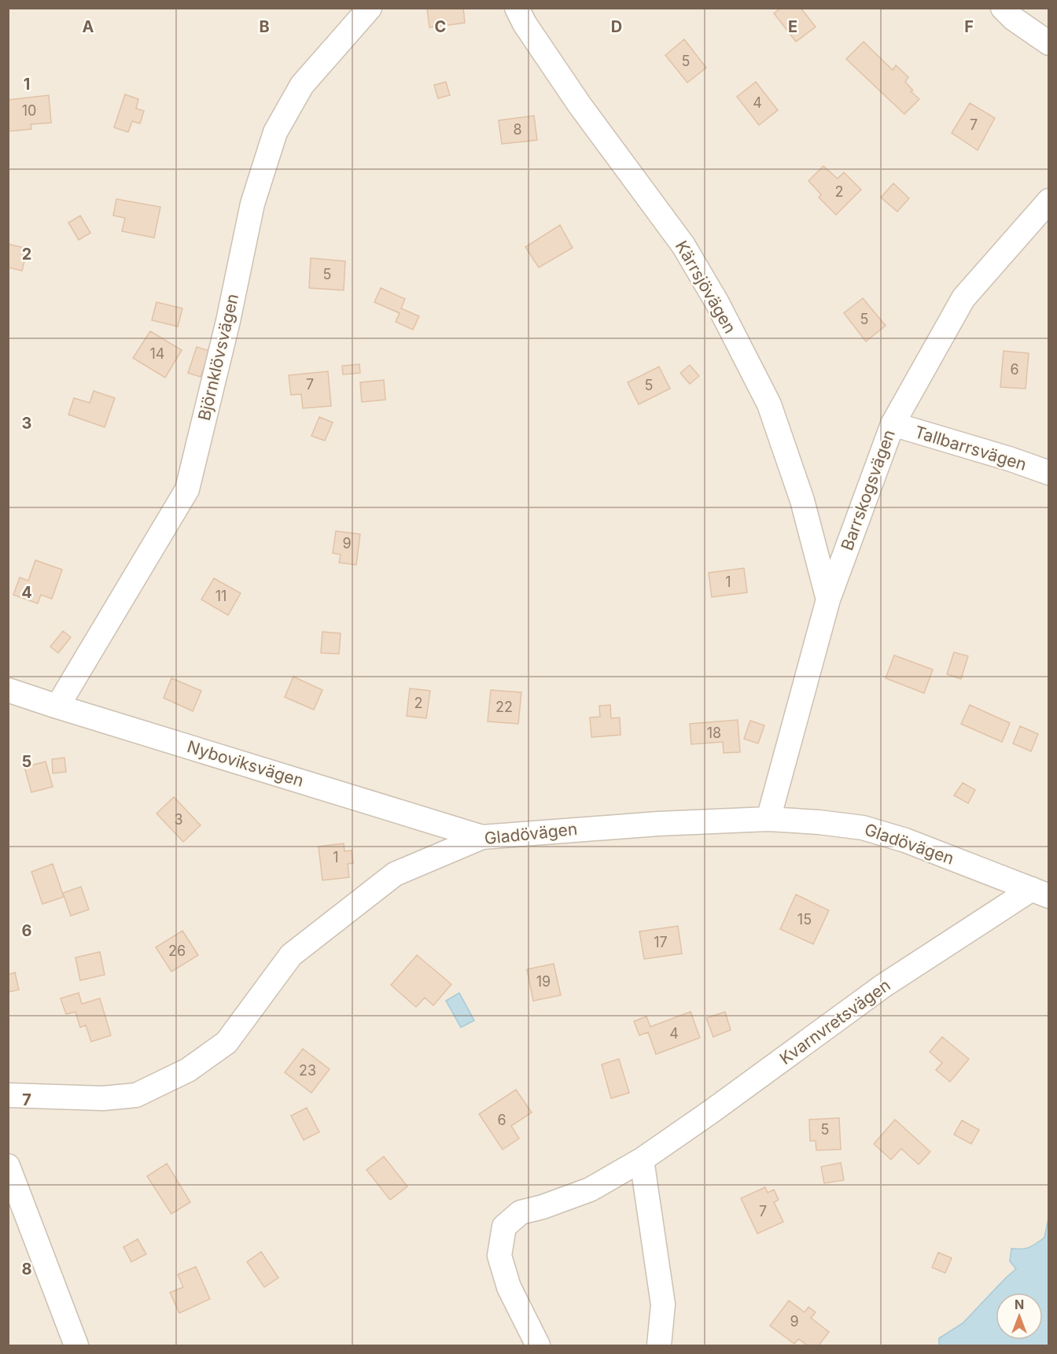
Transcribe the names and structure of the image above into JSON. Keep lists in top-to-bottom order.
{
  "streets": {
    "street": [
      "Kärrsjövägen",
      "Björnklövsvägen",
      "Tallbarrsvägen",
      "Barrskogsvägen",
      "Nyboviksvägen",
      "Gladövägen",
      "Kvarnvretsvägen"
    ]
  },
  "crossings": [
    ["Kärrsjövägen", "Barrskogsvägen"],
    ["Björnklövsvägen", "Nyboviksvägen"],
    ["Tallbarrsvägen", "Barrskogsvägen"],
    ["Barrskogsvägen", "Gladövägen"],
    ["Nyboviksvägen", "Gladövägen"],
    ["Gladövägen", "Kvarnvretsvägen"]
  ],
  "house_numbers": [
    "5",
    "4",
    "10",
    "7",
    "8",
    "2",
    "5",
    "5",
    "14",
    "6",
    "7",
    "5",
    "9",
    "1",
    "11",
    "2",
    "22",
    "18",
    "3",
    "1",
    "15",
    "17",
    "26",
    "19",
    "4",
    "23",
    "6",
    "5",
    "7",
    "9"
  ],
  "north": "top",
  "grid": {
    "columns": [
      "A",
      "B",
      "C",
      "D",
      "E",
      "F"
    ],
    "rows": [
      "1",
      "2",
      "3",
      "4",
      "5",
      "6",
      "7",
      "8"
    ]
  }
}
